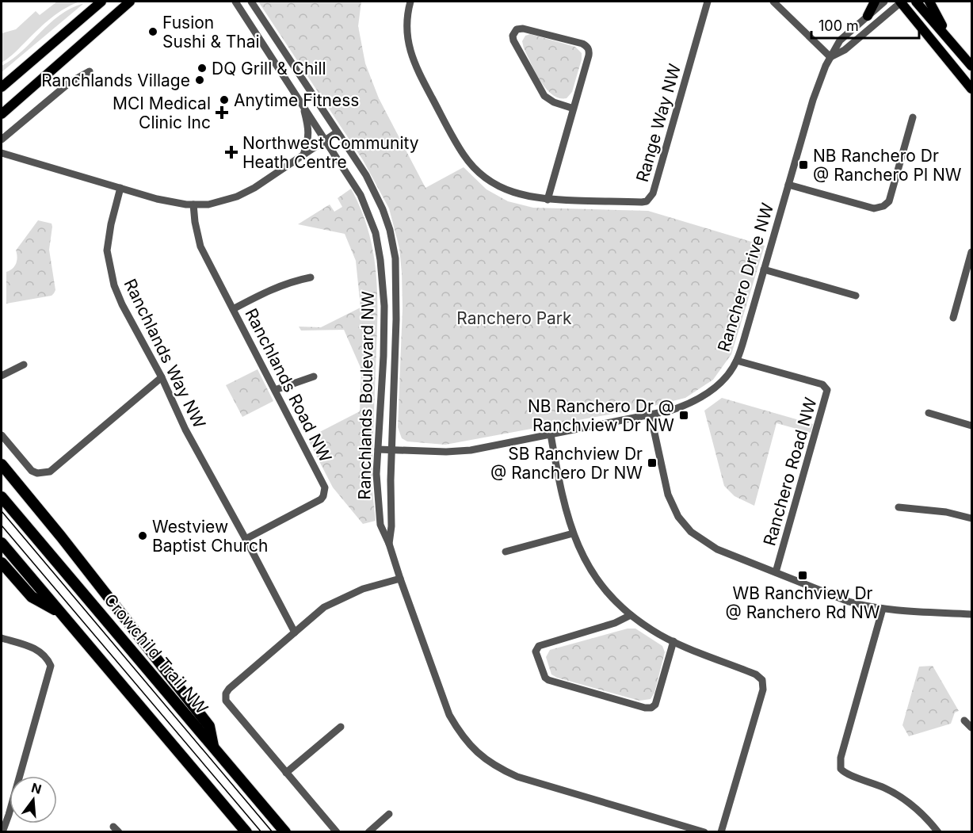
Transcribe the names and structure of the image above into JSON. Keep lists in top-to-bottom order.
{
  "streets": {
    "highway": ["Crowchild Trail NW"],
    "street": [
      "Range Way NW",
      "Ranchero Drive NW",
      "Ranchlands Way NW",
      "Ranchlands Road NW",
      "Ranchlands Boulevard NW",
      "Ranchero Road NW"
    ]
  },
  "crossings": [
    ["Ranchero Drive NW", "Ranchlands Boulevard NW"],
    ["Ranchero Drive NW", "Ranchero Road NW"],
    ["Ranchlands Way NW", "Ranchlands Road NW"]
  ],
  "parks": ["Ranchero Park"],
  "places": {
    "other": [
      "Fusion Sushi & Thai",
      "DQ Grill & Chill",
      "Ranchlands Village",
      "Anytime Fitness",
      "Westview Baptist Church"
    ],
    "health": ["MCI Medical Clinic Inc", "Northwest Community Heath Centre"],
    "transit": [
      "NB Ranchero Dr @ Ranchero Pl NW",
      "NB Ranchero Dr @ Ranchview Dr NW",
      "SB Ranchview Dr @ Ranchero Dr NW",
      "WB Ranchview Dr @ Ranchero Rd NW"
    ]
  },
  "scale_bar": "100 m",
  "north": "top"
}
